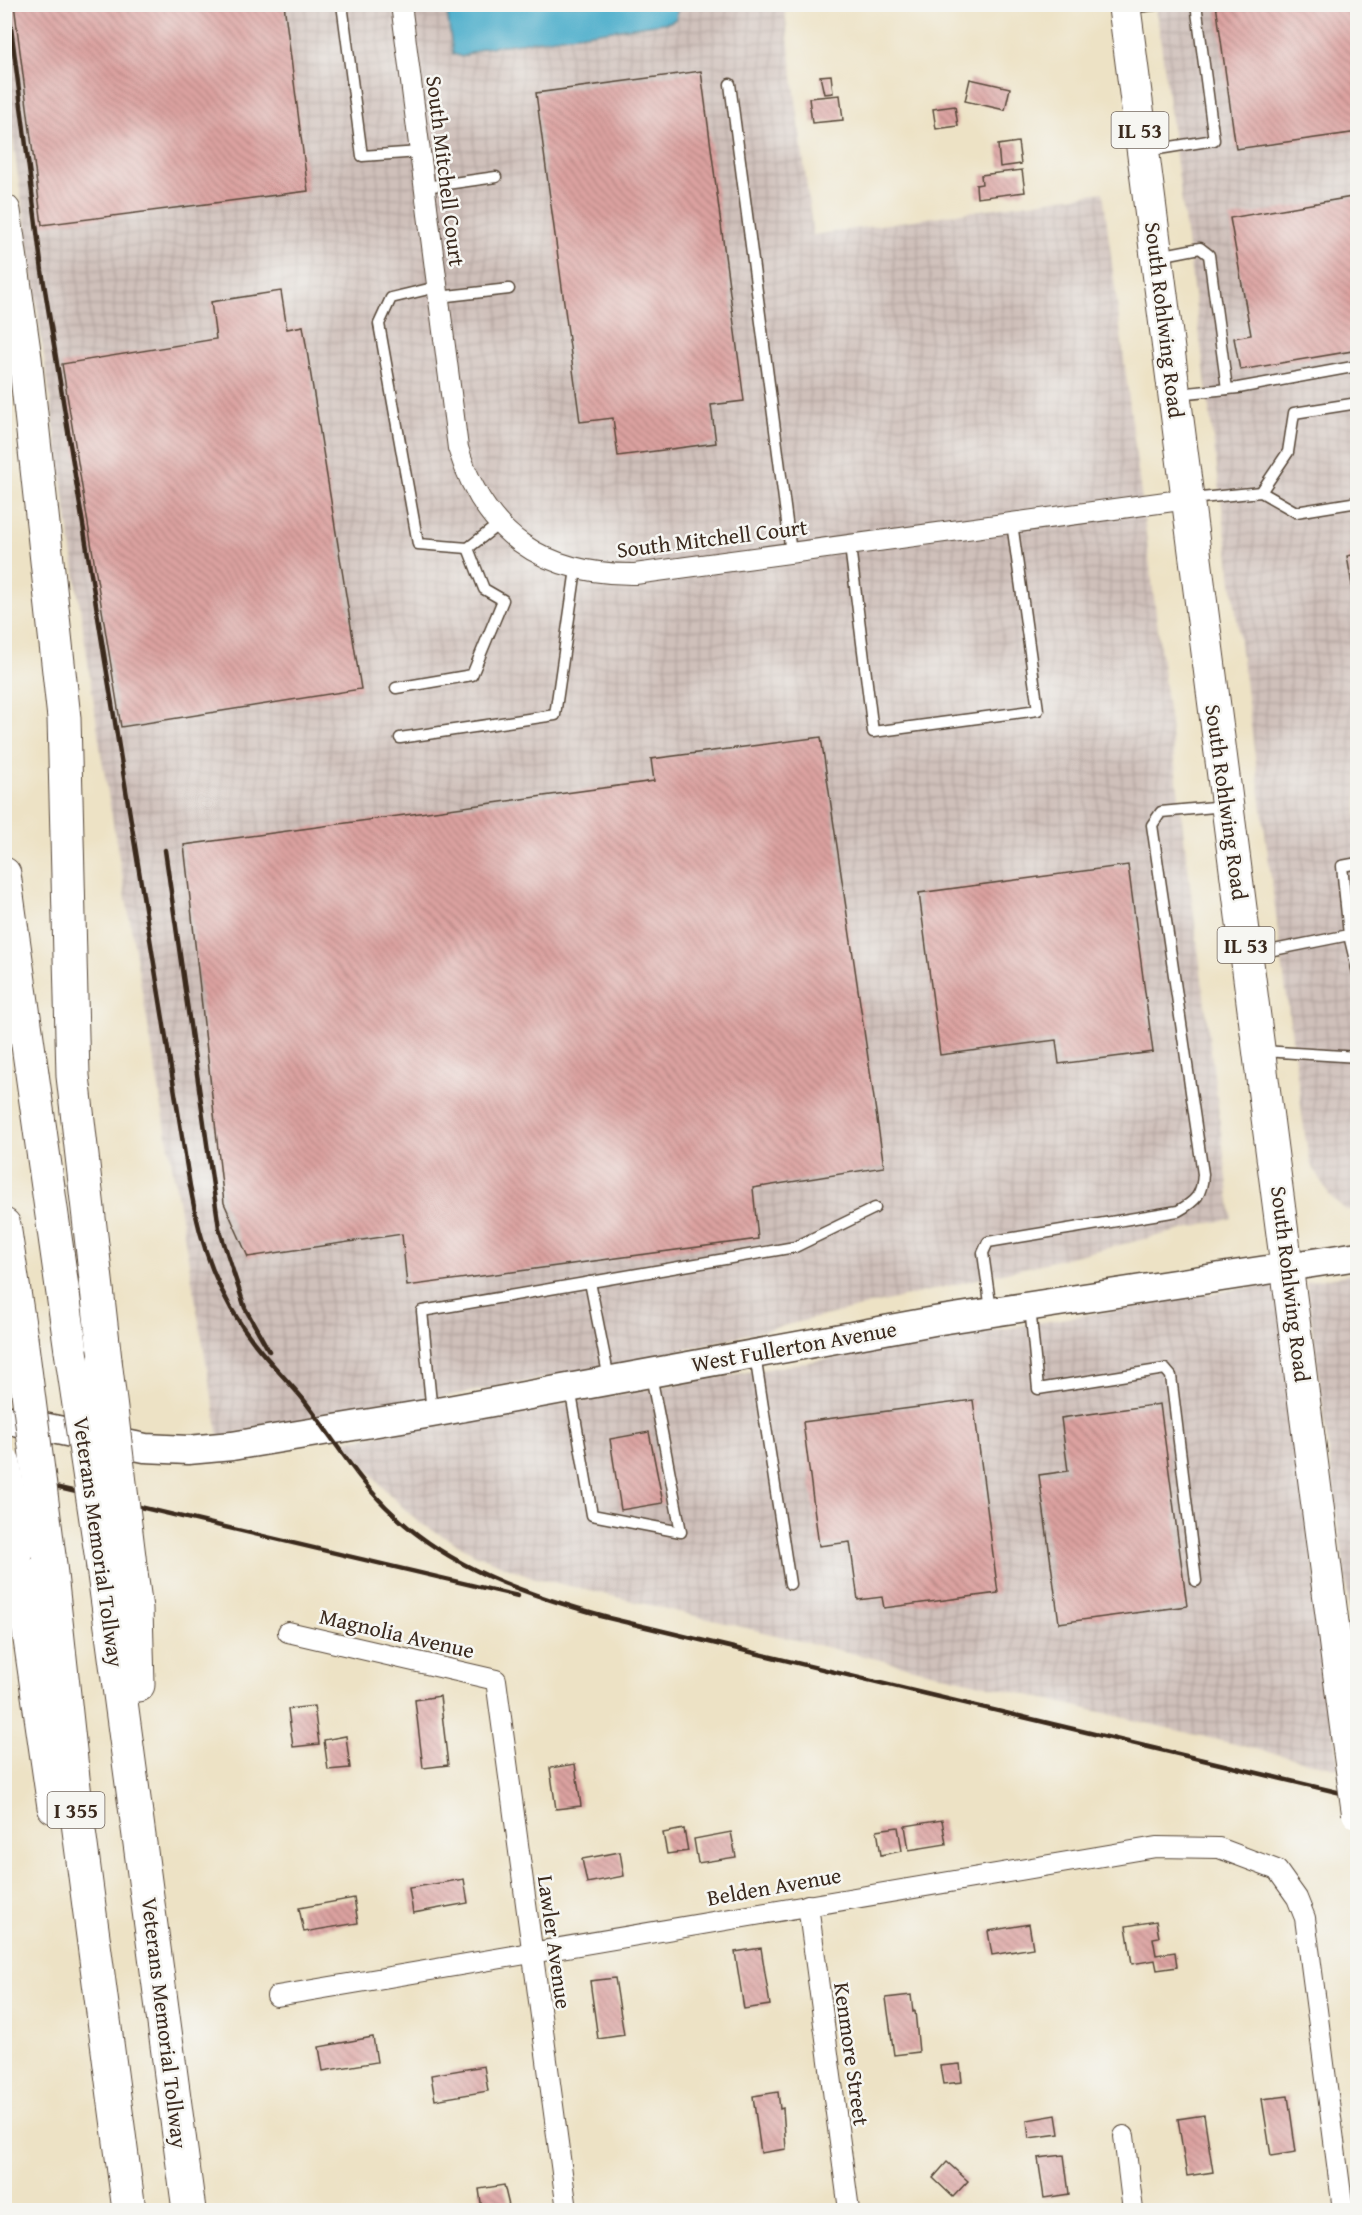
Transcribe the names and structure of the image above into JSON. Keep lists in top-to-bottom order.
{
  "streets": {
    "highway": ["Veterans Memorial Tollway", "I 355"],
    "main road": ["IL 53", "South Rohlwing Road"],
    "street": [
      "South Mitchell Court",
      "West Fullerton Avenue",
      "Magnolia Avenue",
      "Belden Avenue",
      "Lawler Avenue",
      "Kenmore Street"
    ]
  },
  "crossings": [
    ["South Mitchell Court", "South Rohlwing Road"],
    ["South Rohlwing Road", "West Fullerton Avenue"],
    ["Magnolia Avenue", "Lawler Avenue"],
    ["Belden Avenue", "Lawler Avenue"],
    ["Belden Avenue", "Kenmore Street"]
  ]
}
